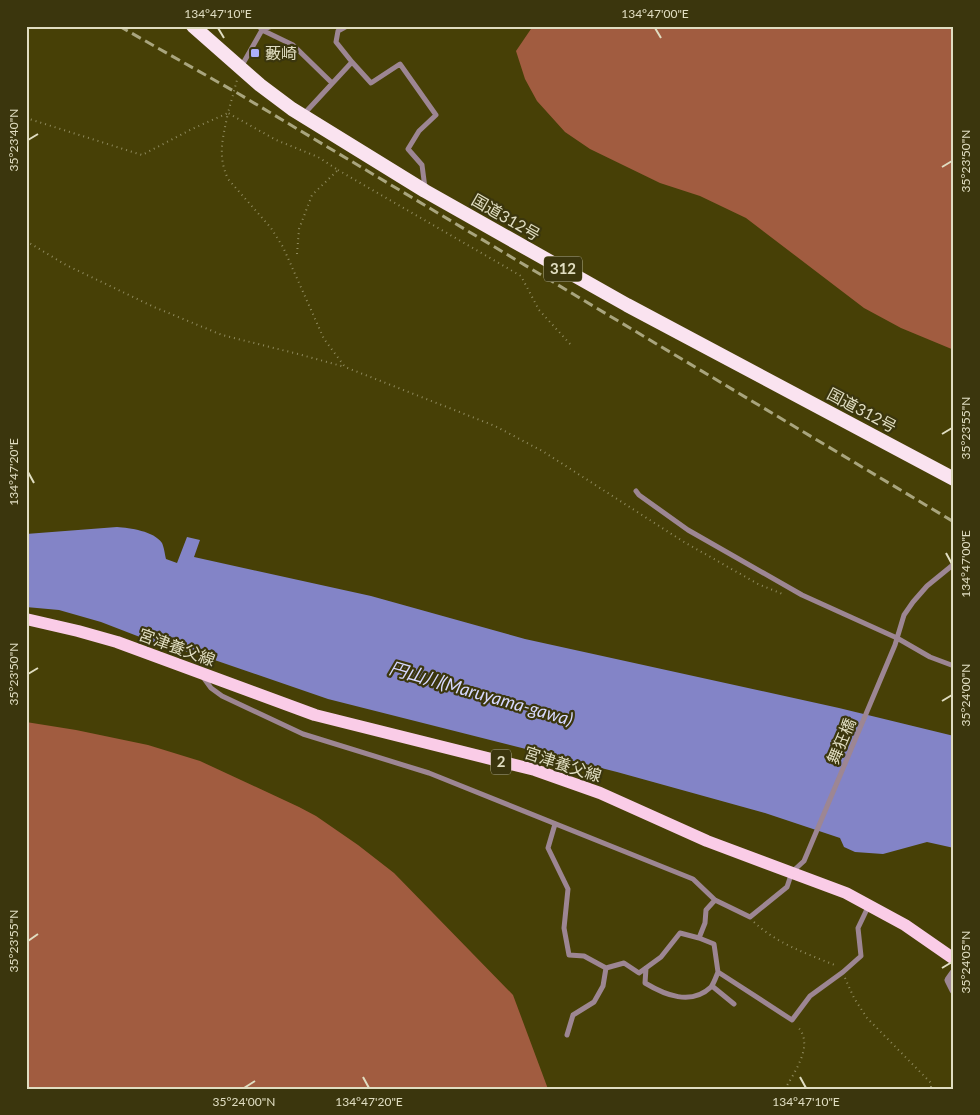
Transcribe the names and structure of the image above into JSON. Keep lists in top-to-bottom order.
{
  "streets": {
    "highway": ["国道312号", "312"],
    "main road": ["宮津養父線", "2"],
    "street": ["舞狂橋"]
  },
  "crossings": [
    ["宮津養父線", "舞狂橋"]
  ],
  "water": ["円山川(Maruyama-gawa)"],
  "places": {
    "transit": ["藪崎"]
  },
  "coordinates": [
    "134°47'10\"E",
    "134°47'00\"E",
    "35°23'40\"N",
    "35°23'50\"N",
    "35°23'55\"N",
    "134°47'20\"E",
    "35°24'00\"N",
    "35°24'05\"N"
  ]
}
